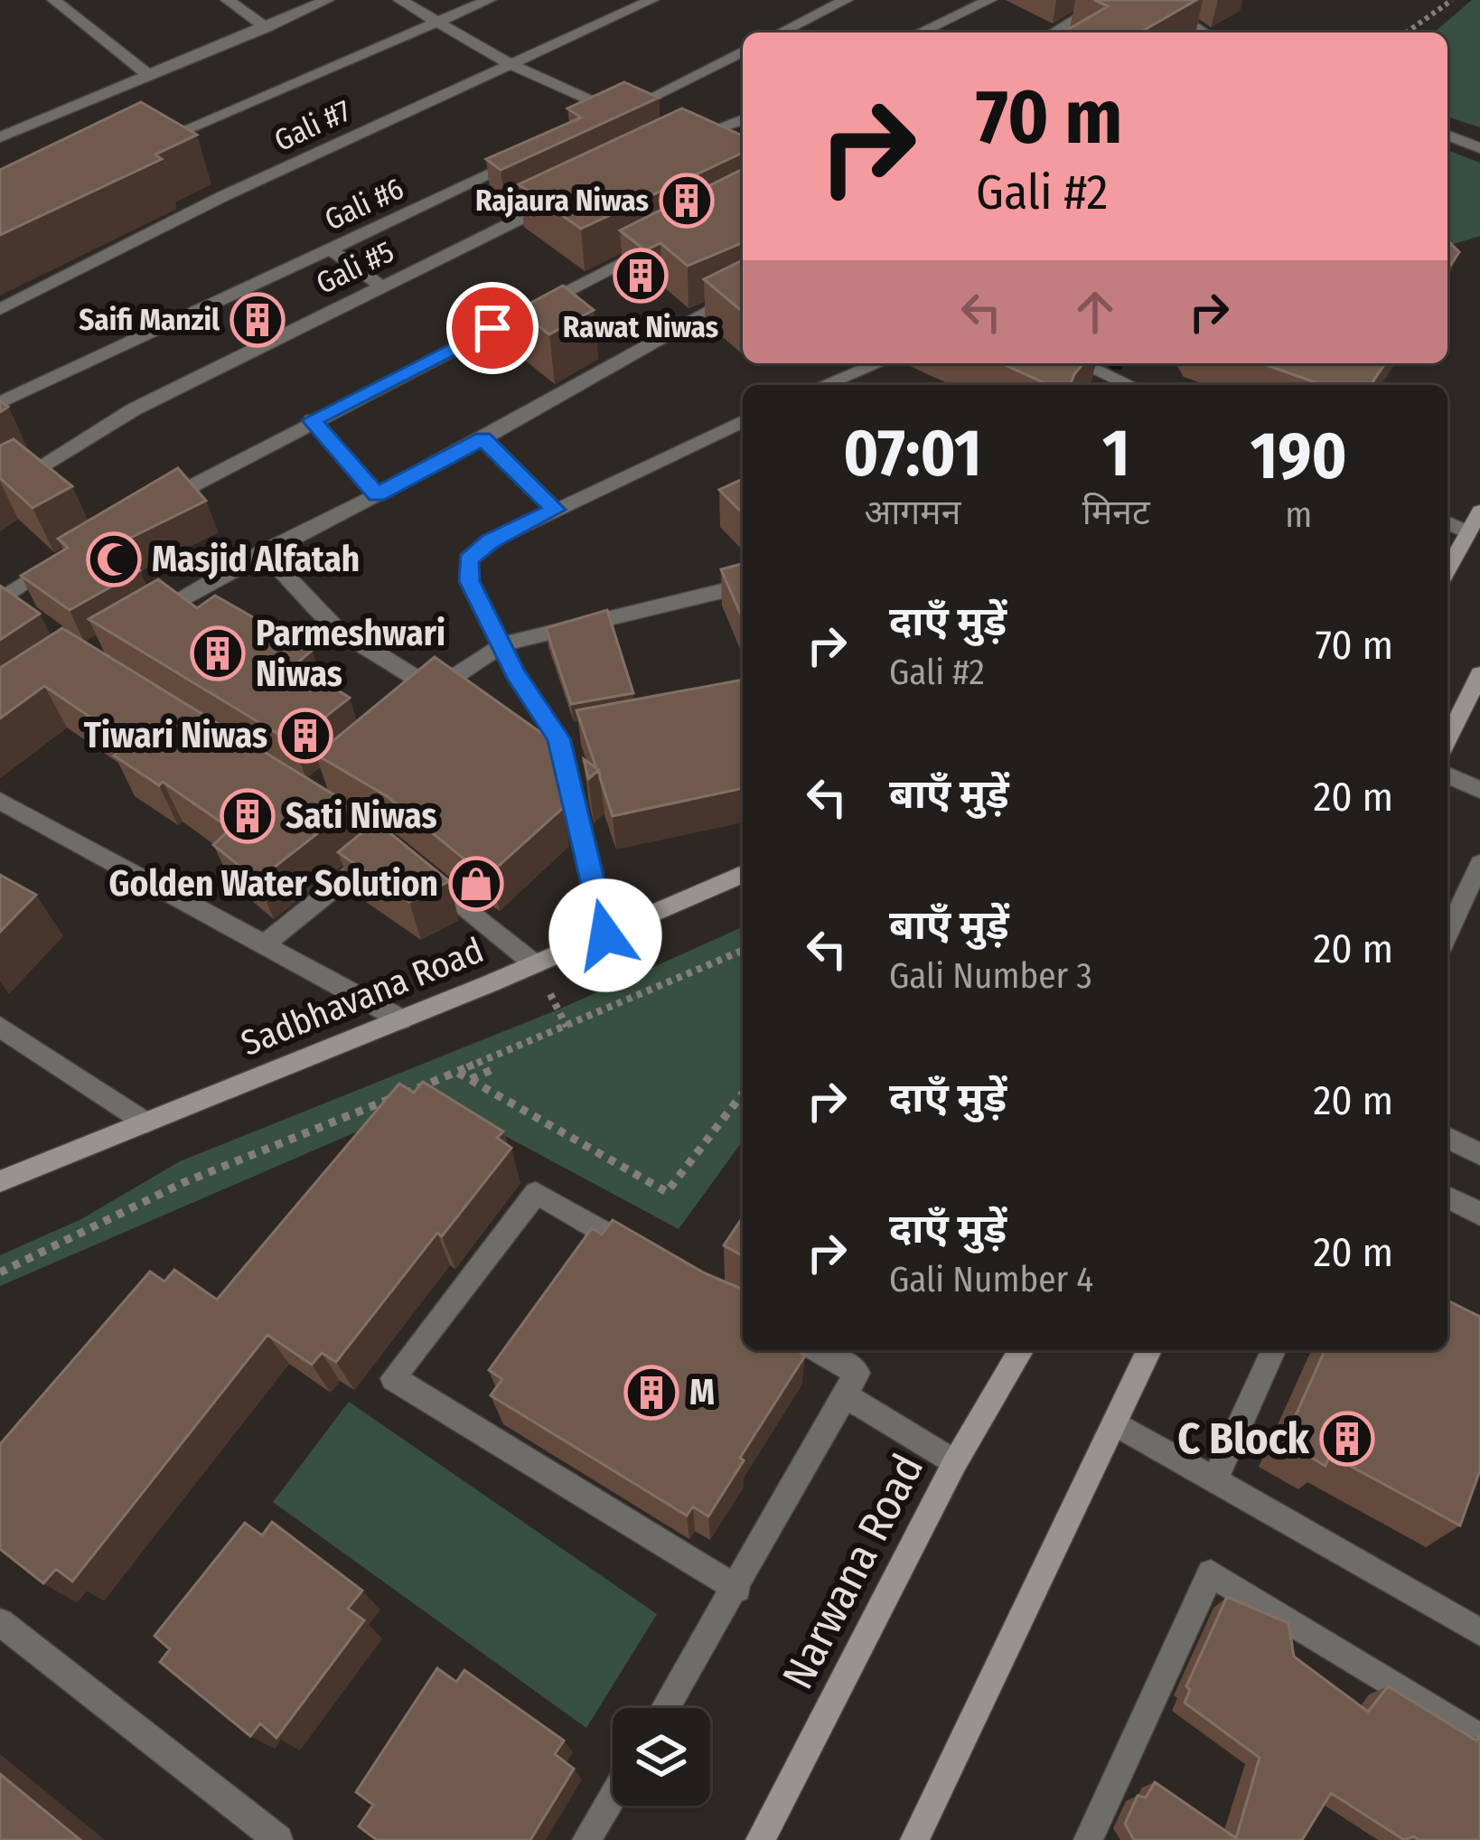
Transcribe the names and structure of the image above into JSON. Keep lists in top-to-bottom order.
{
  "streets": {
    "main road": ["Sadbhavana Road", "Narwana Road"],
    "street": ["Gali #7", "Gali #6", "Gali #5"]
  },
  "places": {
    "building": [
      "Rajaura Niwas",
      "Rawat Niwas",
      "Saifi Manzil",
      "Parmeshwari Niwas",
      "Tiwari Niwas",
      "Sati Niwas",
      "M",
      "C Block"
    ],
    "mosque": ["Masjid Alfatah"],
    "shop": ["Golden Water Solution"]
  },
  "page": {
    "turn": ["70 m", "Gali #2"],
    "eta": [
      "07:01",
      "आगमन",
      "1",
      "मिनट",
      "190",
      "m"
    ],
    "list": [
      {
        "name": "दाएँ मुड़ें",
        "note": "Gali #2",
        "value": "70 m"
      },
      {
        "name": "बाएँ मुड़ें",
        "value": "20 m"
      },
      {
        "name": "बाएँ मुड़ें",
        "note": "Gali Number 3",
        "value": "20 m"
      },
      {
        "name": "दाएँ मुड़ें",
        "value": "20 m"
      },
      {
        "name": "दाएँ मुड़ें",
        "note": "Gali Number 4",
        "value": "20 m"
      }
    ]
  }
}
